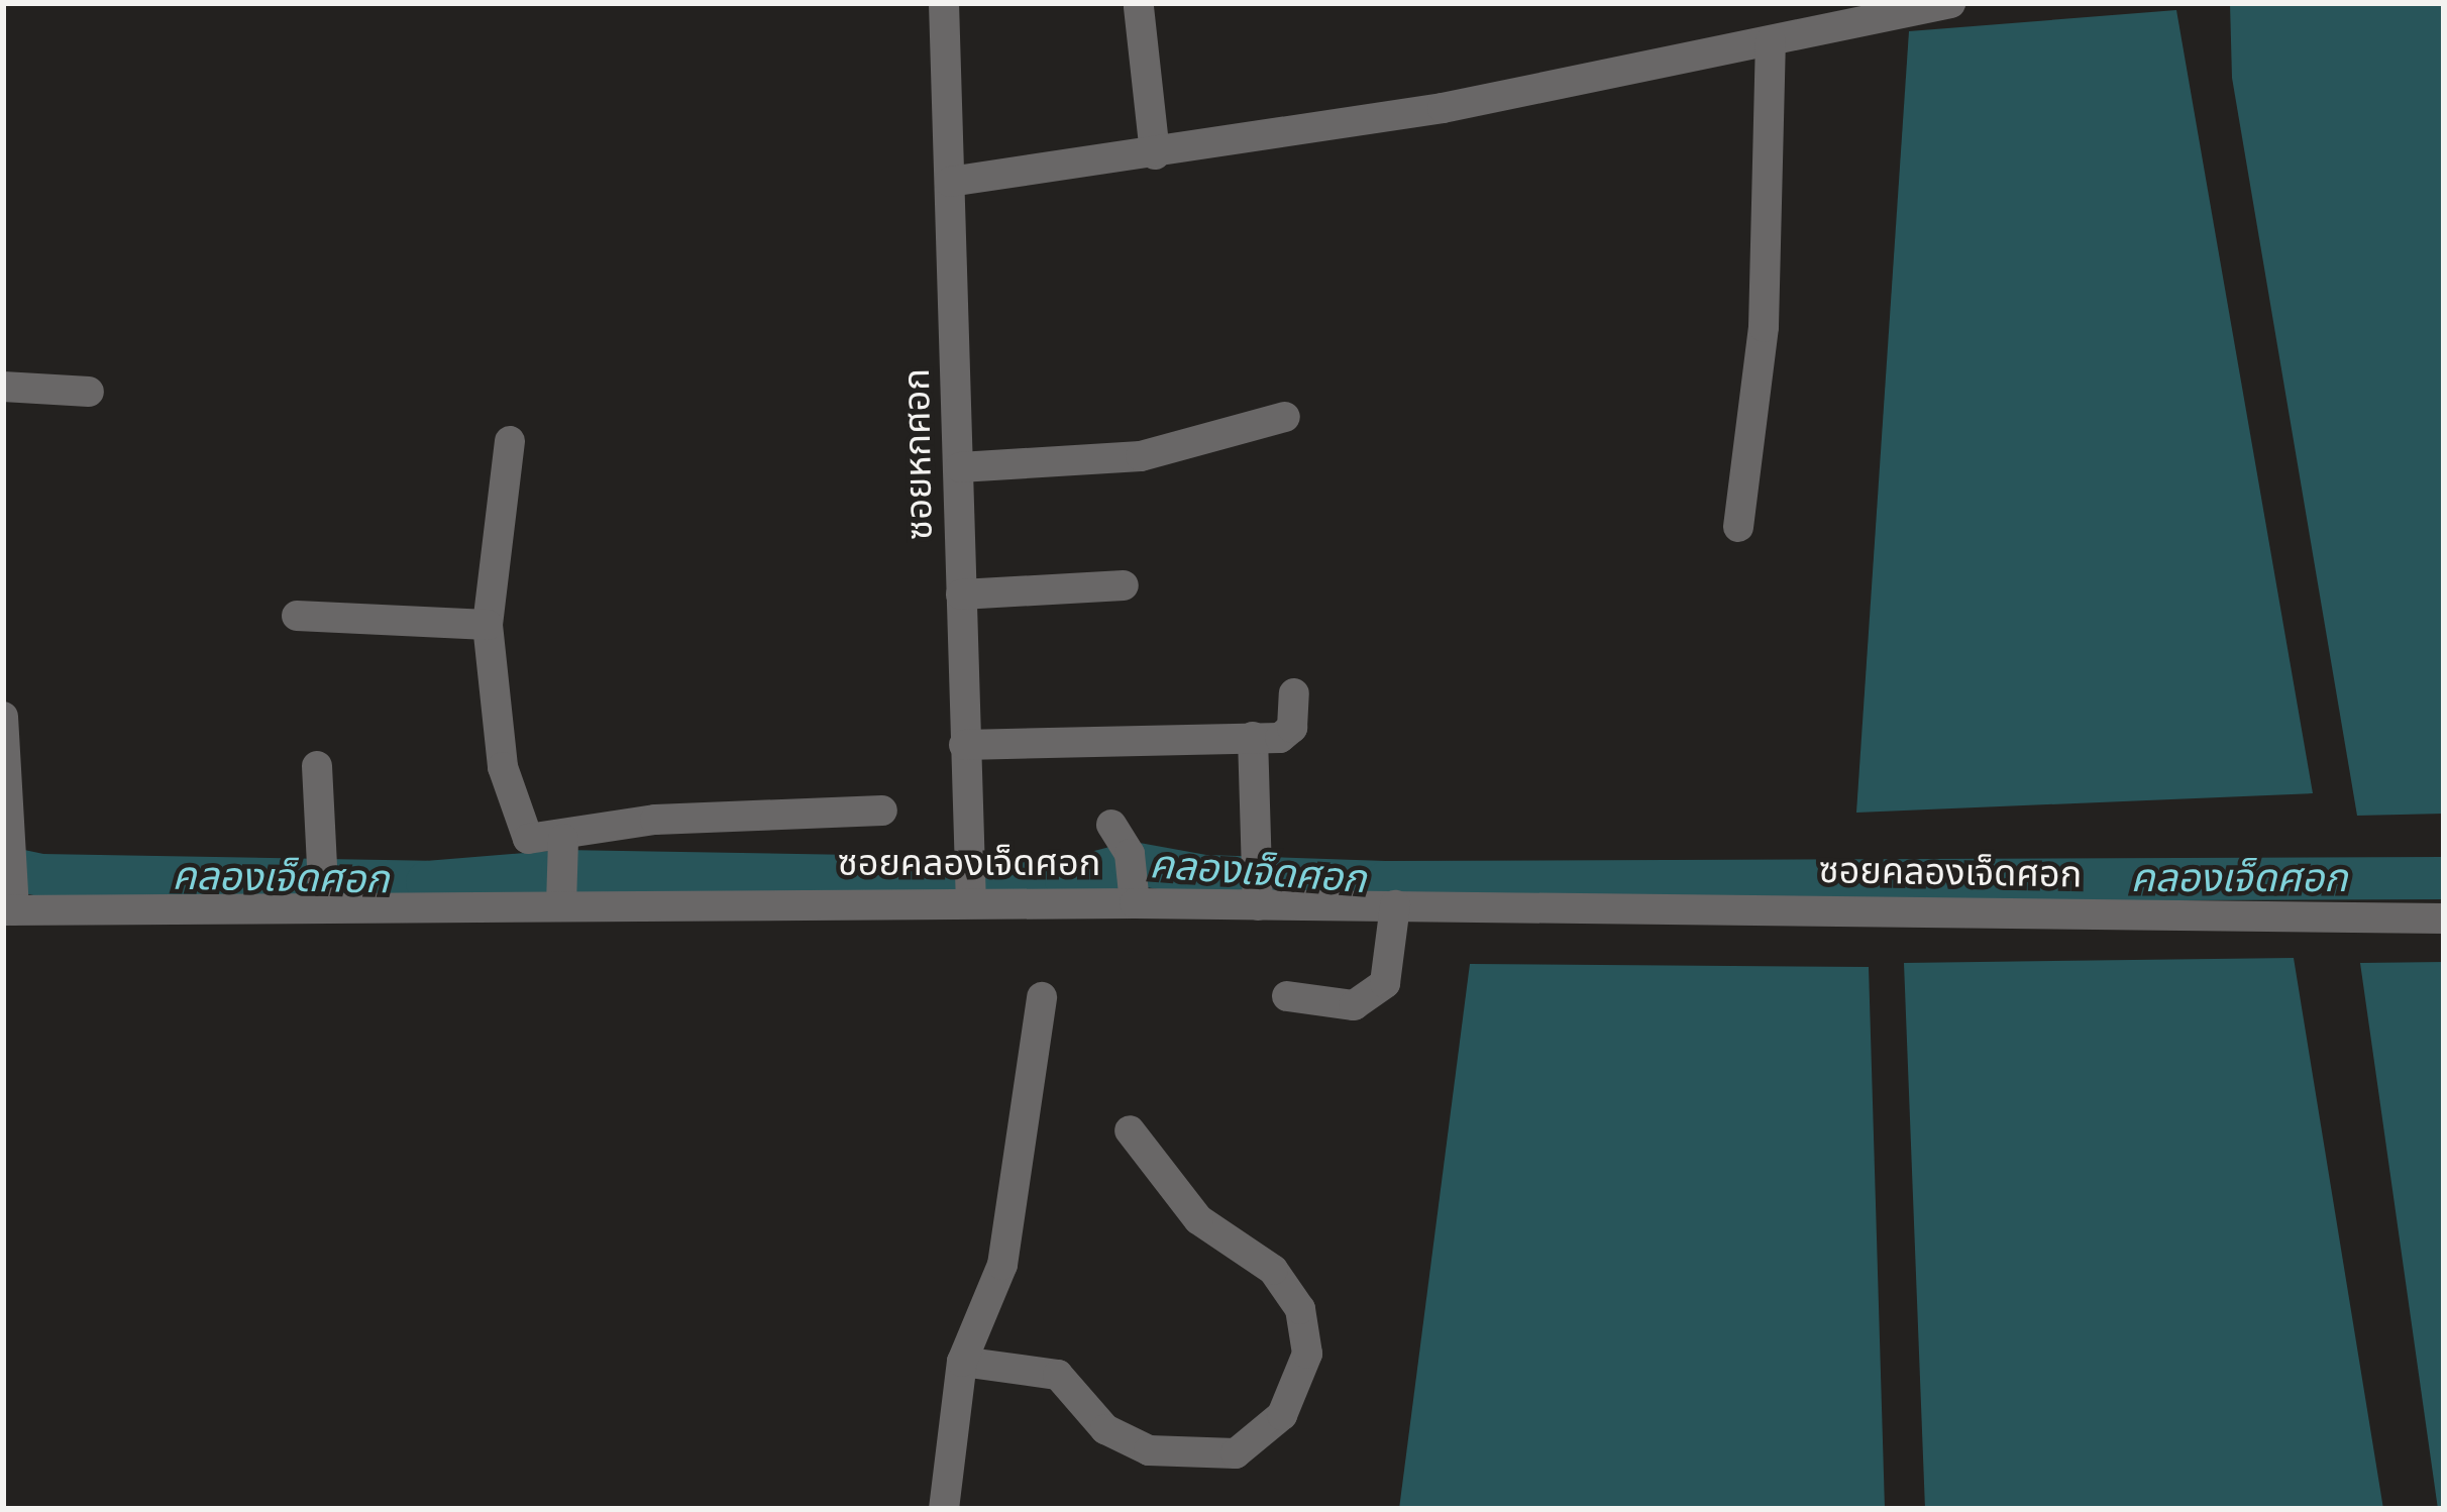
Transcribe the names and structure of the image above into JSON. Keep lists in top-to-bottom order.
{
  "streets": {
    "street": ["ซอยหกศอก", "ซอยคลองเจ็ดศอก"]
  },
  "crossings": [
    ["ซอยหกศอก", "ซอยคลองเจ็ดศอก"]
  ],
  "water": ["คลองเจ็ดศอก"]
}
